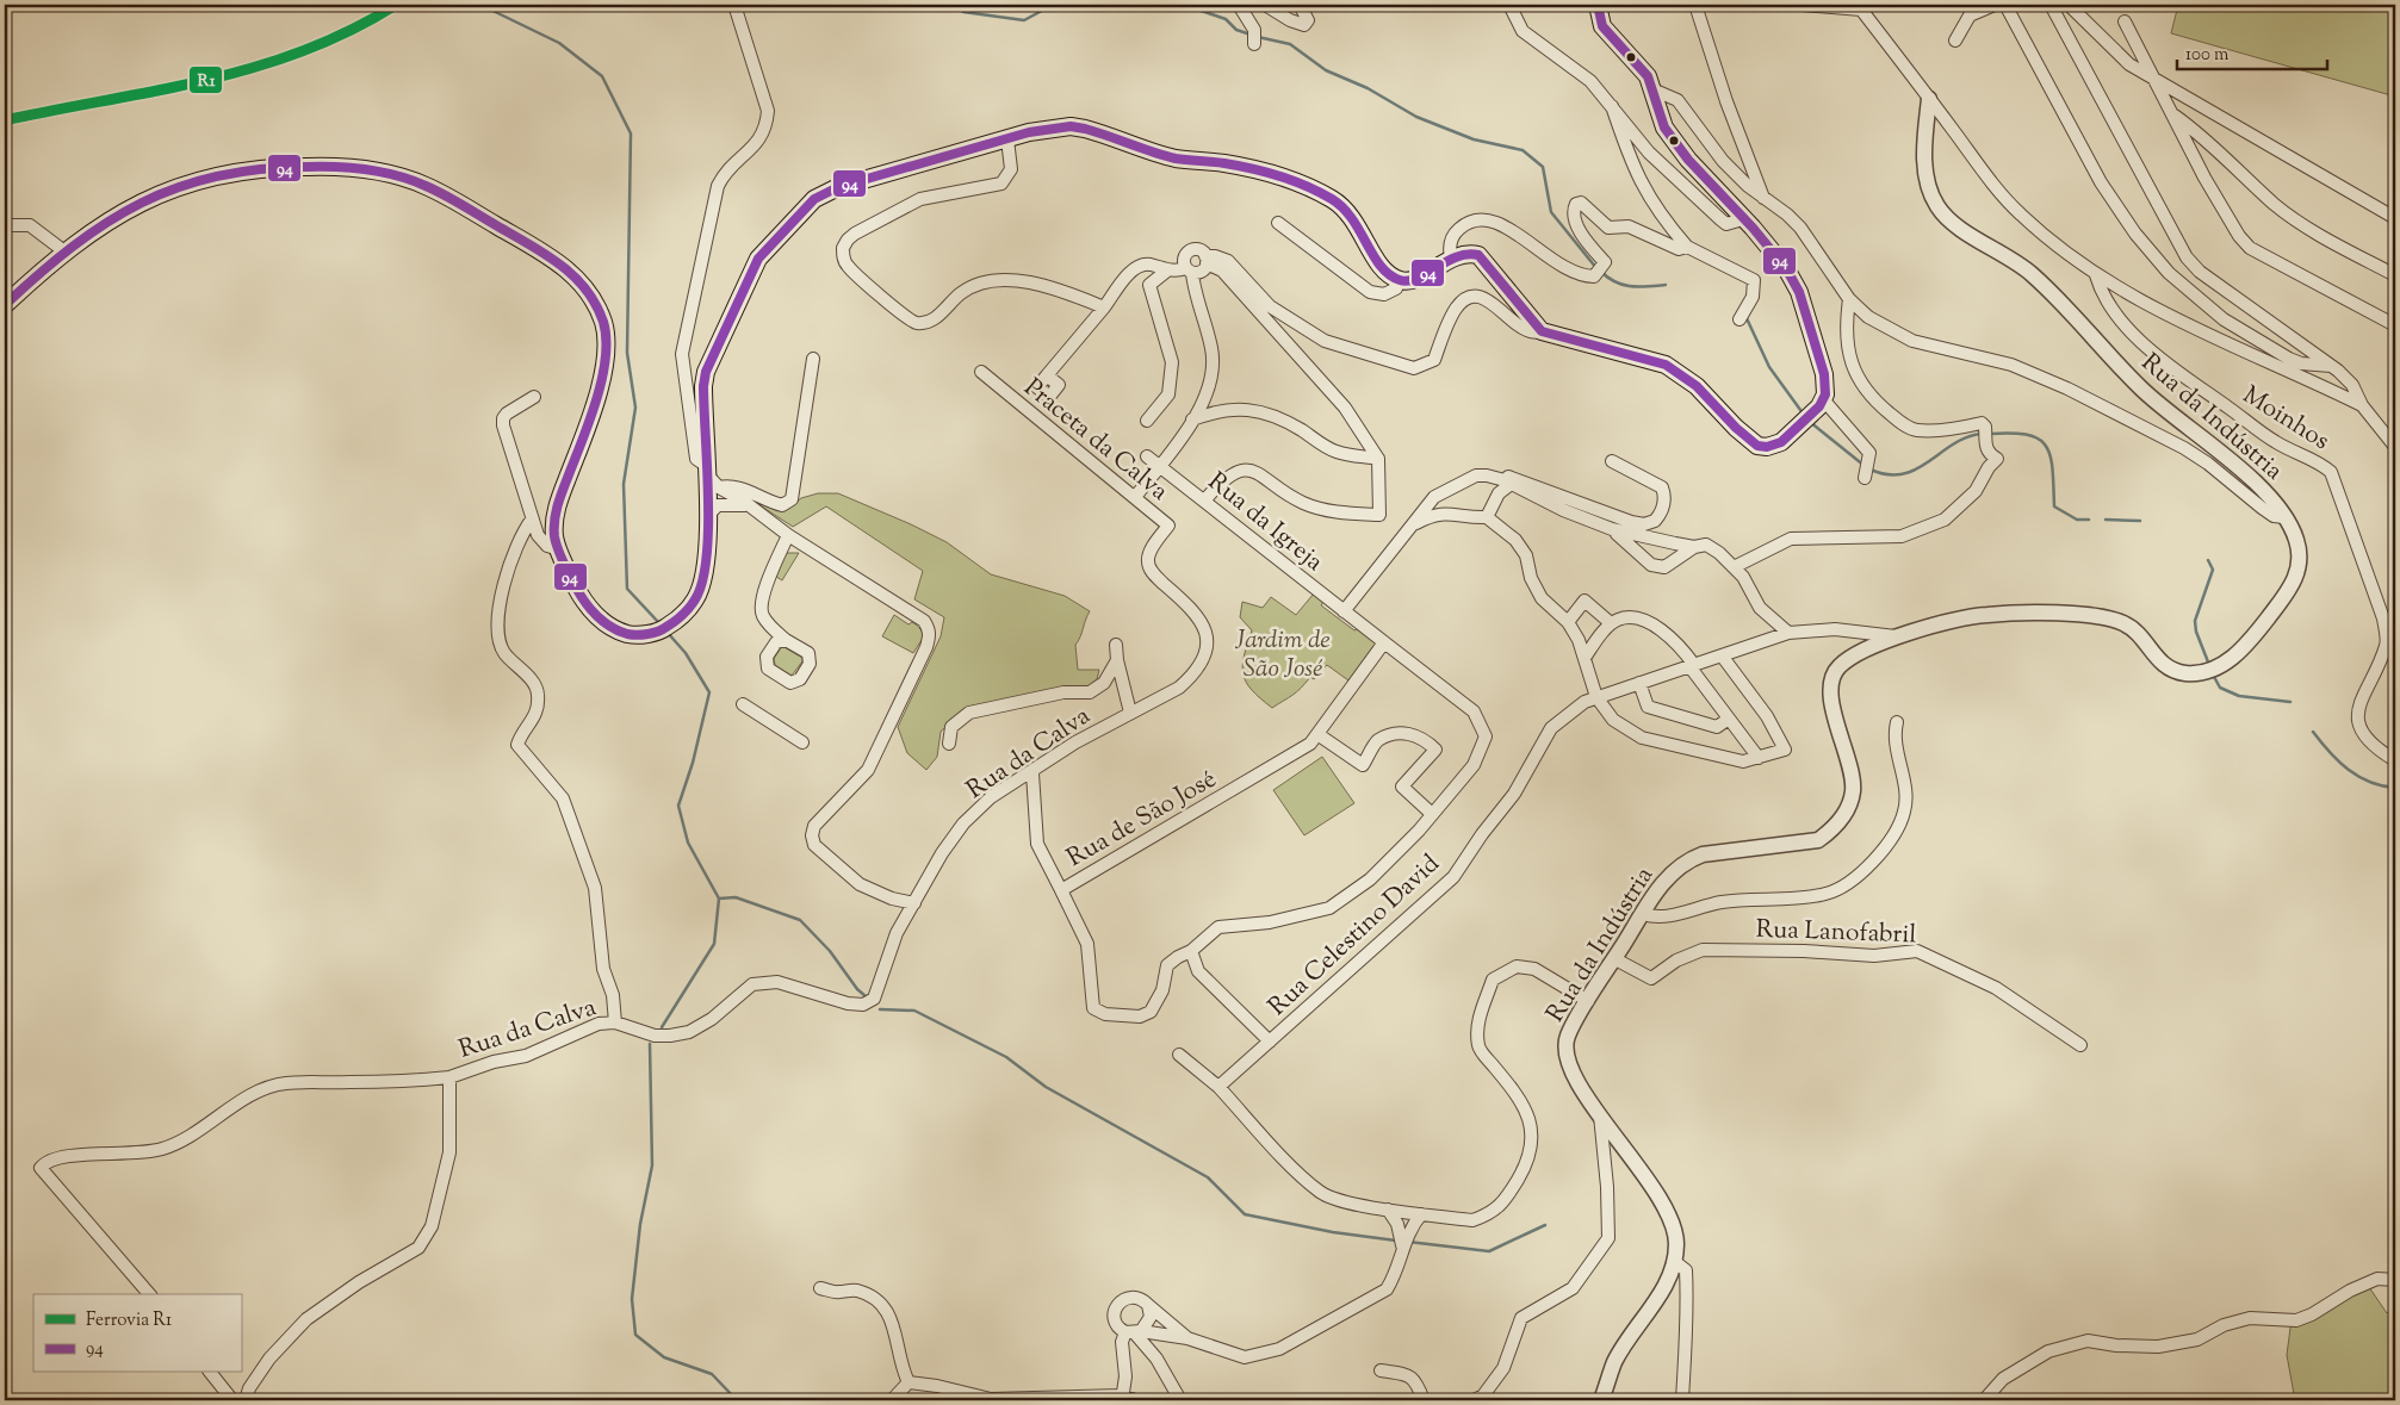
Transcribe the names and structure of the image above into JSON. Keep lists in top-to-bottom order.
{
  "streets": {
    "street": [
      "Rua da Indústria",
      "Moinhos",
      "Praceta da Calva",
      "Rua da Igreja",
      "Rua da Calva",
      "Rua de São José",
      "Rua Lanofabril",
      "Rua Celestino David"
    ]
  },
  "crossings": [
    ["Rua da Indústria", "Rua Lanofabril"],
    ["Rua da Indústria", "Rua Celestino David"],
    ["Praceta da Calva", "Rua da Calva"],
    ["Rua da Igreja", "Rua de São José"]
  ],
  "parks": ["Jardim de São José"],
  "lines": ["rail line R1", "transit line 94"],
  "legend": ["Ferrovia R1", "94"],
  "scale_bar": "100 m"
}
